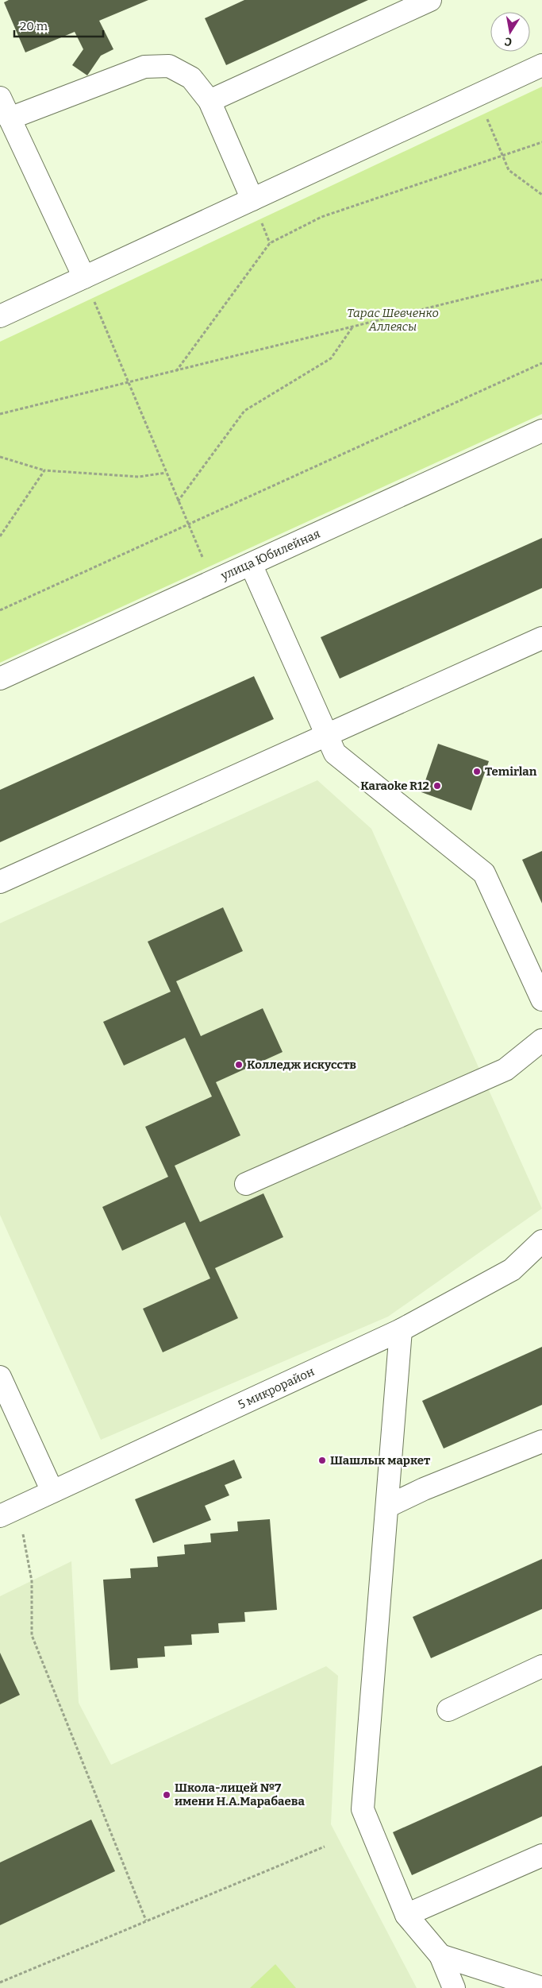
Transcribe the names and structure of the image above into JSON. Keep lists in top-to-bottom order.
{
  "streets": {
    "street": ["улица Юбилейная", "5 микрорайон"]
  },
  "parks": ["Тарас Шевченко Аллеясы"],
  "places": [
    "Temirlan",
    "Karaoke R12",
    "Колледж искусств",
    "Шашлык маркет",
    "Школа-лицей №7 имени Н.А.Марабаева"
  ],
  "scale_bar": "20 m",
  "north": "bottom"
}
